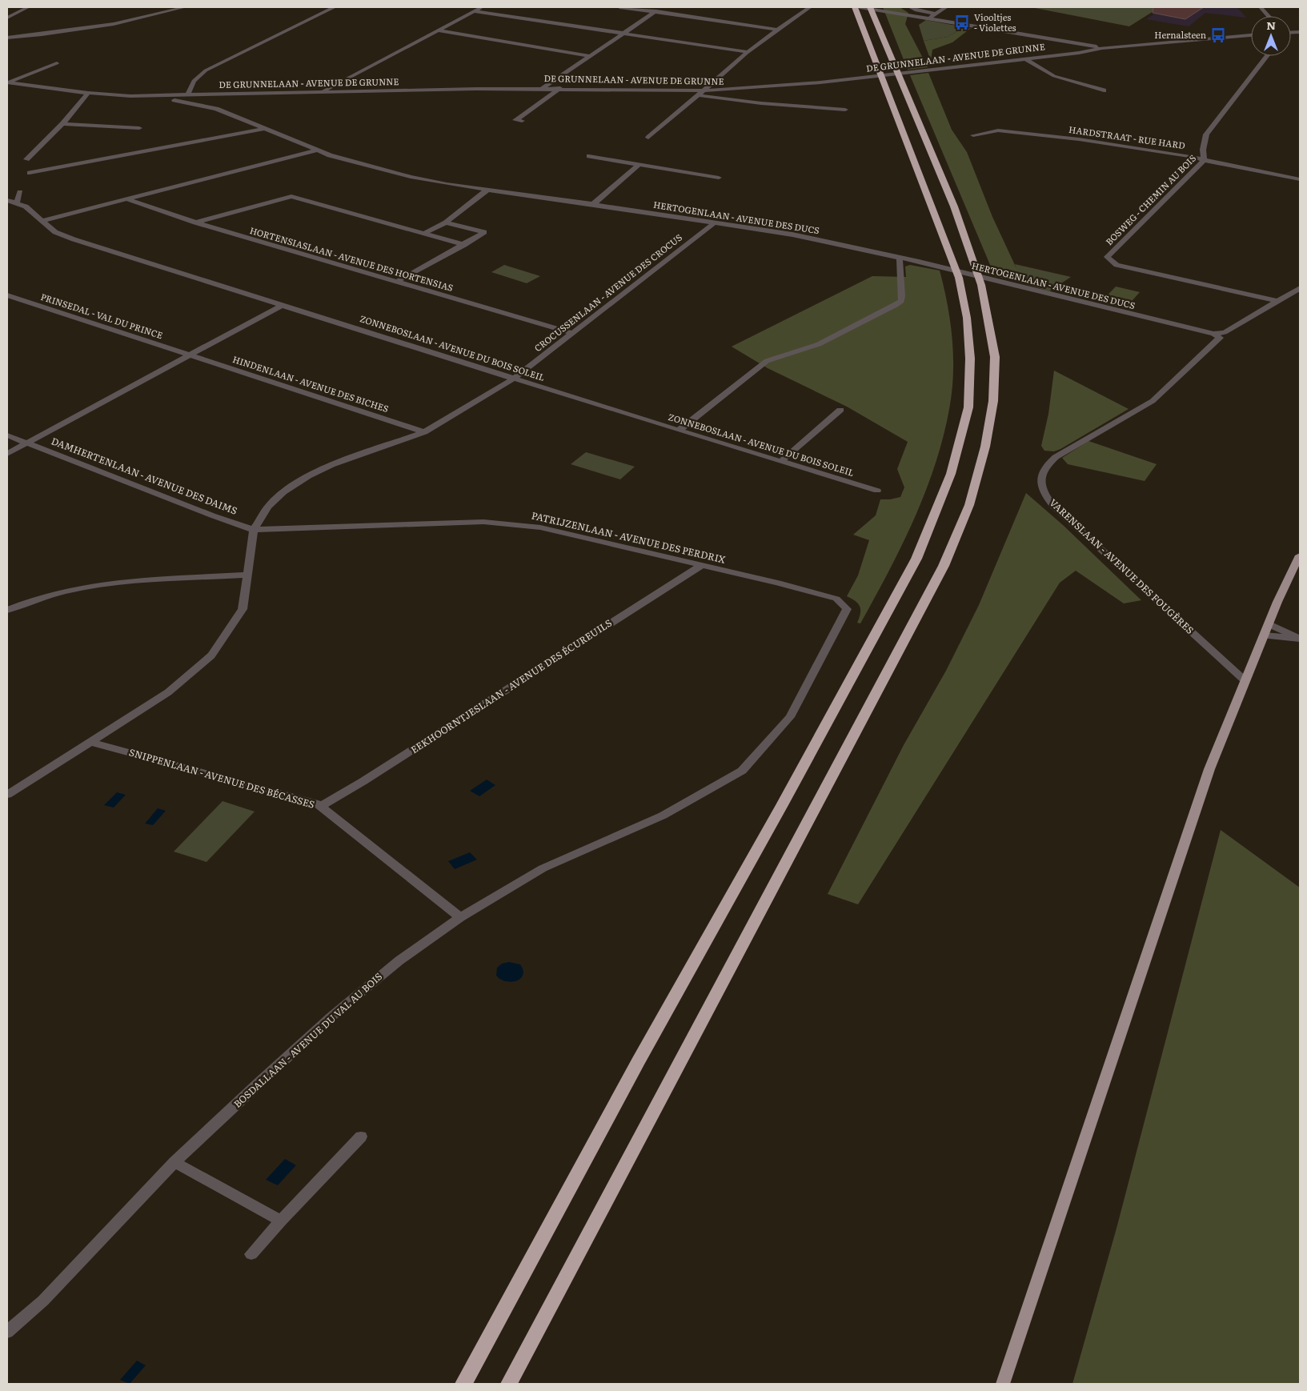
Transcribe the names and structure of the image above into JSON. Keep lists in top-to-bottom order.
{
  "streets": {
    "street": [
      "DE GRUNNELAAN - AVENUE DE GRUNNE",
      "HARDSTRAAT - RUE HARD",
      "BOSWEG - CHEMIN AU BOIS",
      "HERTOGENLAAN - AVENUE DES DUCS",
      "HORTENSIASLAAN - AVENUE DES HORTENSIAS",
      "CROCUSSENLAAN - AVENUE DES CROCUS",
      "PRINSEDAL - VAL DU PRINCE",
      "ZONNEBOSLAAN - AVENUE DU BOIS SOLEIL",
      "HINDENLAAN - AVENUE DES BICHES",
      "DAMHERTENLAAN - AVENUE DES DAIMS",
      "PATRIJZENLAAN - AVENUE DES PERDRIX",
      "VARENSLAAN - AVENUE DES FOUGÈRES",
      "EEKHOORNTJESLAAN - AVENUE DES ÉCUREUILS",
      "SNIPPENLAAN - AVENUE DES BÉCASSES",
      "BOSDALLAAN - AVENUE DU VAL AU BOIS"
    ]
  },
  "crossings": [
    ["DE GRUNNELAAN - AVENUE DE GRUNNE", "HERTOGENLAAN - AVENUE DES DUCS"],
    ["HARDSTRAAT - RUE HARD", "BOSWEG - CHEMIN AU BOIS"],
    ["HERTOGENLAAN - AVENUE DES DUCS", "CROCUSSENLAAN - AVENUE DES CROCUS"],
    ["HERTOGENLAAN - AVENUE DES DUCS", "VARENSLAAN - AVENUE DES FOUGÈRES"],
    ["HORTENSIASLAAN - AVENUE DES HORTENSIAS", "CROCUSSENLAAN - AVENUE DES CROCUS"],
    ["CROCUSSENLAAN - AVENUE DES CROCUS", "ZONNEBOSLAAN - AVENUE DU BOIS SOLEIL"],
    ["CROCUSSENLAAN - AVENUE DES CROCUS", "HINDENLAAN - AVENUE DES BICHES"],
    ["CROCUSSENLAAN - AVENUE DES CROCUS", "DAMHERTENLAAN - AVENUE DES DAIMS"],
    ["CROCUSSENLAAN - AVENUE DES CROCUS", "PATRIJZENLAAN - AVENUE DES PERDRIX"],
    ["PRINSEDAL - VAL DU PRINCE", "HINDENLAAN - AVENUE DES BICHES"],
    ["DAMHERTENLAAN - AVENUE DES DAIMS", "PATRIJZENLAAN - AVENUE DES PERDRIX"],
    ["PATRIJZENLAAN - AVENUE DES PERDRIX", "EEKHOORNTJESLAAN - AVENUE DES ÉCUREUILS"],
    ["PATRIJZENLAAN - AVENUE DES PERDRIX", "BOSDALLAAN - AVENUE DU VAL AU BOIS"],
    ["EEKHOORNTJESLAAN - AVENUE DES ÉCUREUILS", "SNIPPENLAAN - AVENUE DES BÉCASSES"],
    ["SNIPPENLAAN - AVENUE DES BÉCASSES", "BOSDALLAAN - AVENUE DU VAL AU BOIS"]
  ],
  "places": {
    "bus stop": ["Viooltjes - Violettes", "Hernalsteen"]
  },
  "north": "top"
}
